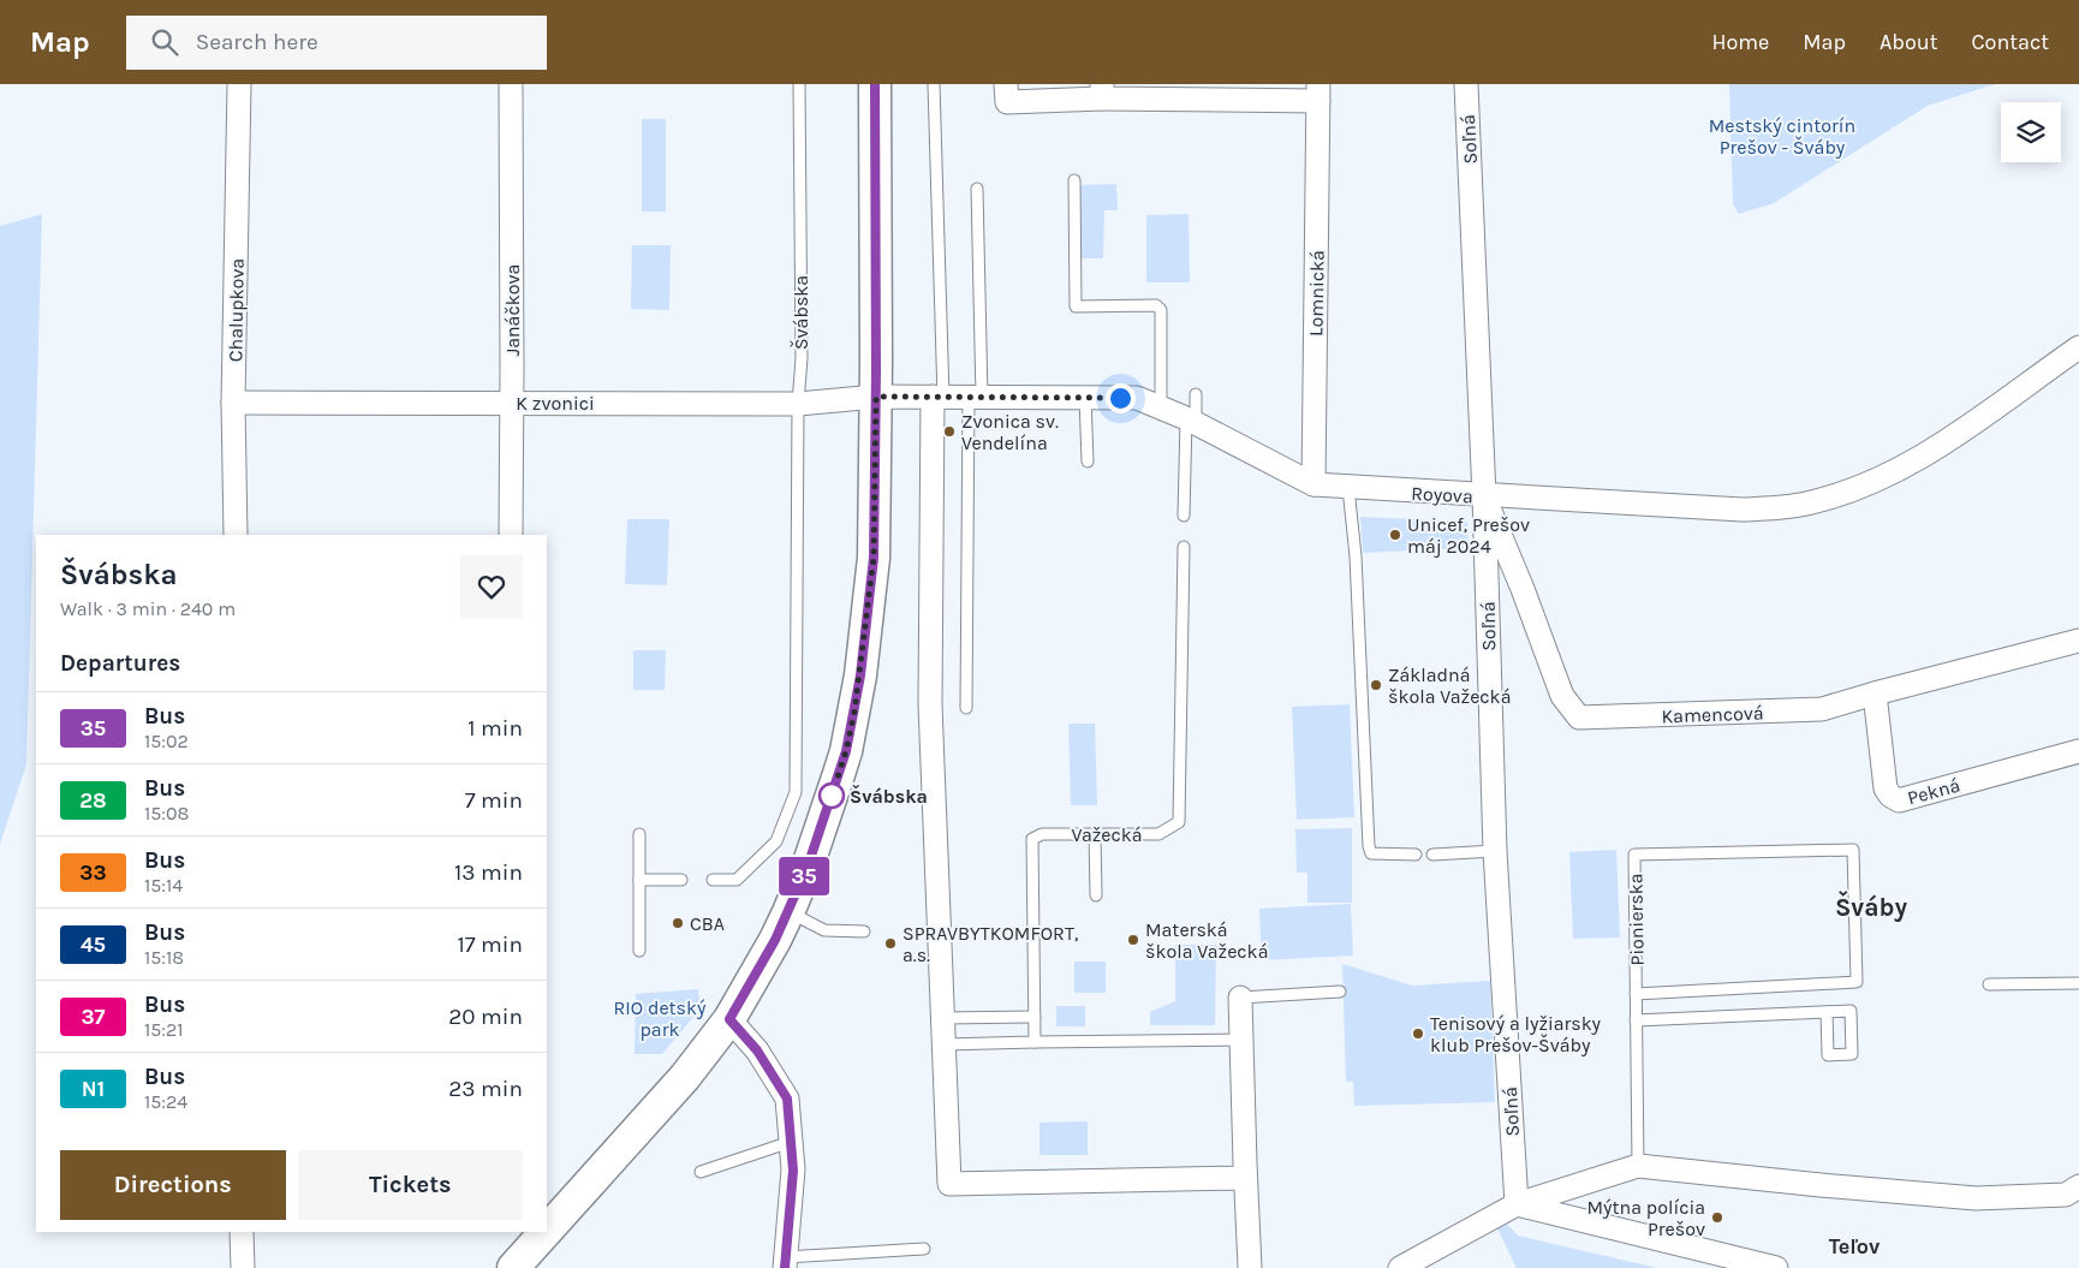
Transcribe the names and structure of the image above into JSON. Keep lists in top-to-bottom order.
{
  "streets": {
    "street": [
      "Soľná",
      "Lomnická",
      "Chalupkova",
      "Janáčkova",
      "K zvonici",
      "Royova",
      "Kamencová",
      "Pekná"
    ],
    "lane": ["Švábska", "Važecká", "Pionierska"]
  },
  "crossings": [
    ["Soľná", "Royova"],
    ["Soľná", "Kamencová"],
    ["Lomnická", "Royova"],
    ["Chalupkova", "K zvonici"],
    ["Janáčkova", "K zvonici"],
    ["Švábska", "K zvonici"],
    ["K zvonici", "Royova"],
    ["Royova", "Kamencová"],
    ["Kamencová", "Pekná"]
  ],
  "districts": ["Šváby", "Teľov"],
  "parks": ["Mestský cintorín Prešov - Šváby", "RIO detský park"],
  "places": [
    "Zvonica sv. Vendelína",
    "Unicef, Prešov máj 2024",
    "Základná škola Važecká",
    "Švábska",
    "CBA",
    "Materská škola Važecká",
    "SPRAVBYTKOMFORT, a.s.",
    "Tenisový a lyžiarsky klub Prešov-Šváby",
    "Mýtna polícia Prešov"
  ],
  "lines": ["bus line 35"],
  "page": {
    "header": "Map",
    "search": "Search here",
    "nav": [
      "Home",
      "Map",
      "About",
      "Contact"
    ],
    "on_map": "35",
    "heading": [
      ["Švábska", "Walk · 3 min · 240 m"],
      "Departures"
    ],
    "list": [
      {
        "mark": "35",
        "name": "Bus",
        "note": "15:02",
        "value": "1 min"
      },
      {
        "mark": "28",
        "name": "Bus",
        "note": "15:08",
        "value": "7 min"
      },
      {
        "mark": "33",
        "name": "Bus",
        "note": "15:14",
        "value": "13 min"
      },
      {
        "mark": "45",
        "name": "Bus",
        "note": "15:18",
        "value": "17 min"
      },
      {
        "mark": "37",
        "name": "Bus",
        "note": "15:21",
        "value": "20 min"
      },
      {
        "mark": "N1",
        "name": "Bus",
        "note": "15:24",
        "value": "23 min"
      }
    ],
    "buttons": ["Directions", "Tickets"]
  }
}
